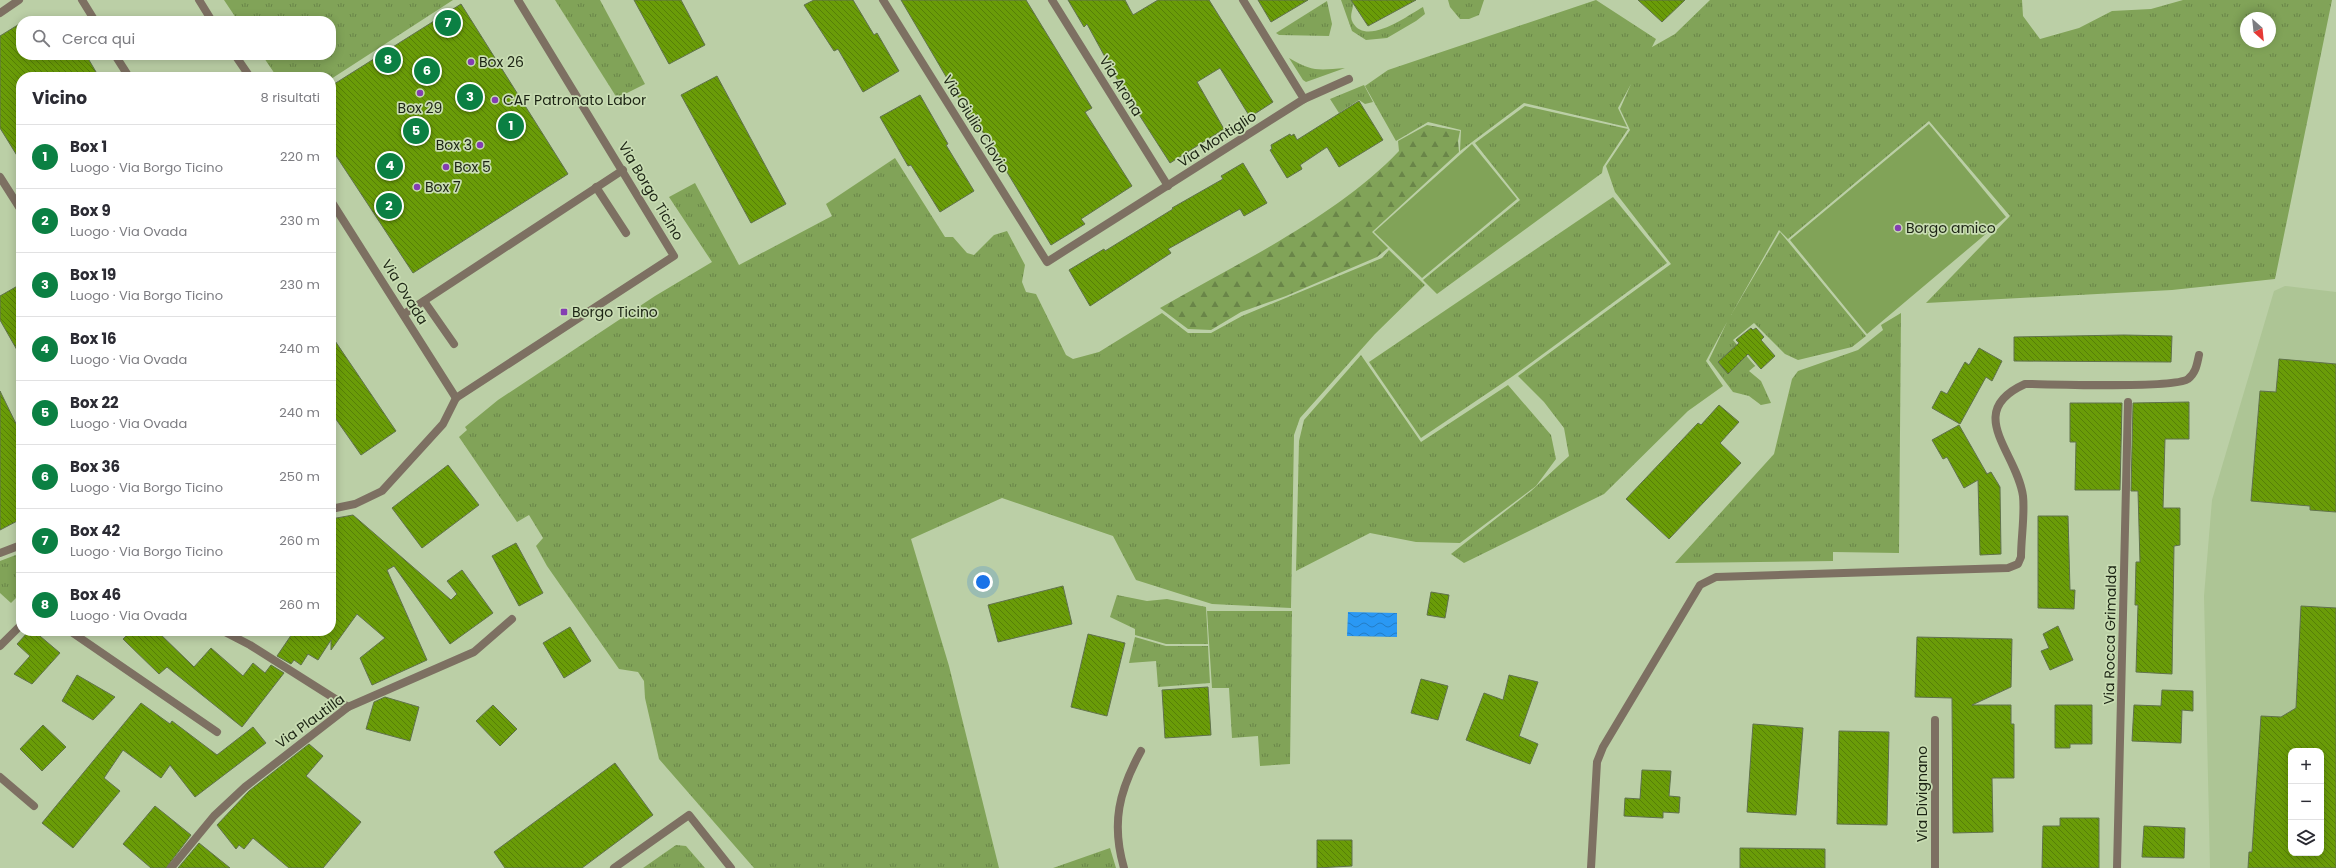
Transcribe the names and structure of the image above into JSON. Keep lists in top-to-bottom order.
{
  "streets": {
    "street": [
      "Via Arona",
      "Via Giulio Clovio",
      "Via Montiglio",
      "Via Borgo Ticino",
      "Via Ovada",
      "Via Rocca Grimalda",
      "Via Plautilla",
      "Via Divignano"
    ]
  },
  "crossings": [
    ["Via Arona", "Via Montiglio"],
    ["Via Giulio Clovio", "Via Montiglio"],
    ["Via Borgo Ticino", "Via Ovada"]
  ],
  "places": {
    "other": [
      "Box 26",
      "Box 29",
      "CAF Patronato Labor",
      "Box 3",
      "Box 5",
      "Box 7",
      "Borgo amico"
    ],
    "transit": ["Borgo Ticino"]
  },
  "north": "bottom right",
  "page": {
    "pins": [
      "7",
      "8",
      "6",
      "3",
      "1",
      "5",
      "4",
      "2"
    ],
    "search": "Cerca qui",
    "heading": ["Vicino", "8 risultati"],
    "list": [
      {
        "mark": "1",
        "name": "Box 1",
        "note": "Luogo · Via Borgo Ticino",
        "value": "220 m"
      },
      {
        "mark": "2",
        "name": "Box 9",
        "note": "Luogo · Via Ovada",
        "value": "230 m"
      },
      {
        "mark": "3",
        "name": "Box 19",
        "note": "Luogo · Via Borgo Ticino",
        "value": "230 m"
      },
      {
        "mark": "4",
        "name": "Box 16",
        "note": "Luogo · Via Ovada",
        "value": "240 m"
      },
      {
        "mark": "5",
        "name": "Box 22",
        "note": "Luogo · Via Ovada",
        "value": "240 m"
      },
      {
        "mark": "6",
        "name": "Box 36",
        "note": "Luogo · Via Borgo Ticino",
        "value": "250 m"
      },
      {
        "mark": "7",
        "name": "Box 42",
        "note": "Luogo · Via Borgo Ticino",
        "value": "260 m"
      },
      {
        "mark": "8",
        "name": "Box 46",
        "note": "Luogo · Via Ovada",
        "value": "260 m"
      }
    ],
    "map_buttons": ["+", "−"]
  }
}
